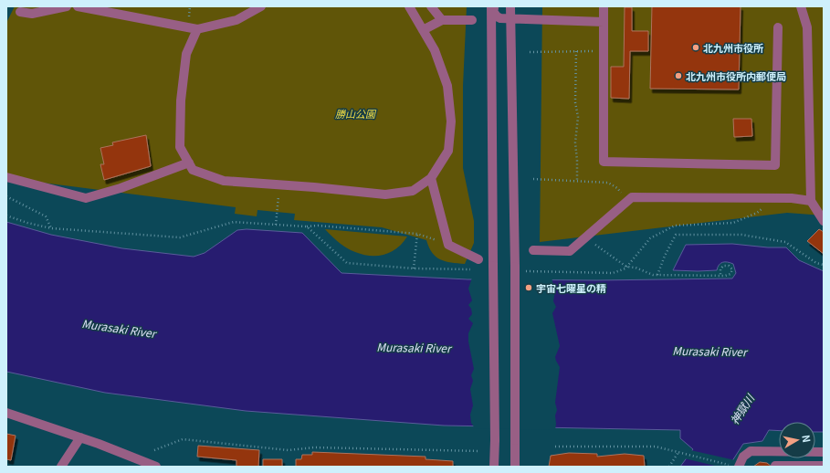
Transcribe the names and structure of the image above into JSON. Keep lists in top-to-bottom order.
{
  "water": ["Murasaki River", "神獄川"],
  "parks": ["勝山公園"],
  "places": ["北九州市役所", "北九州市役所内郵便局", "宇宙七曜星の精"],
  "north": "right"
}
